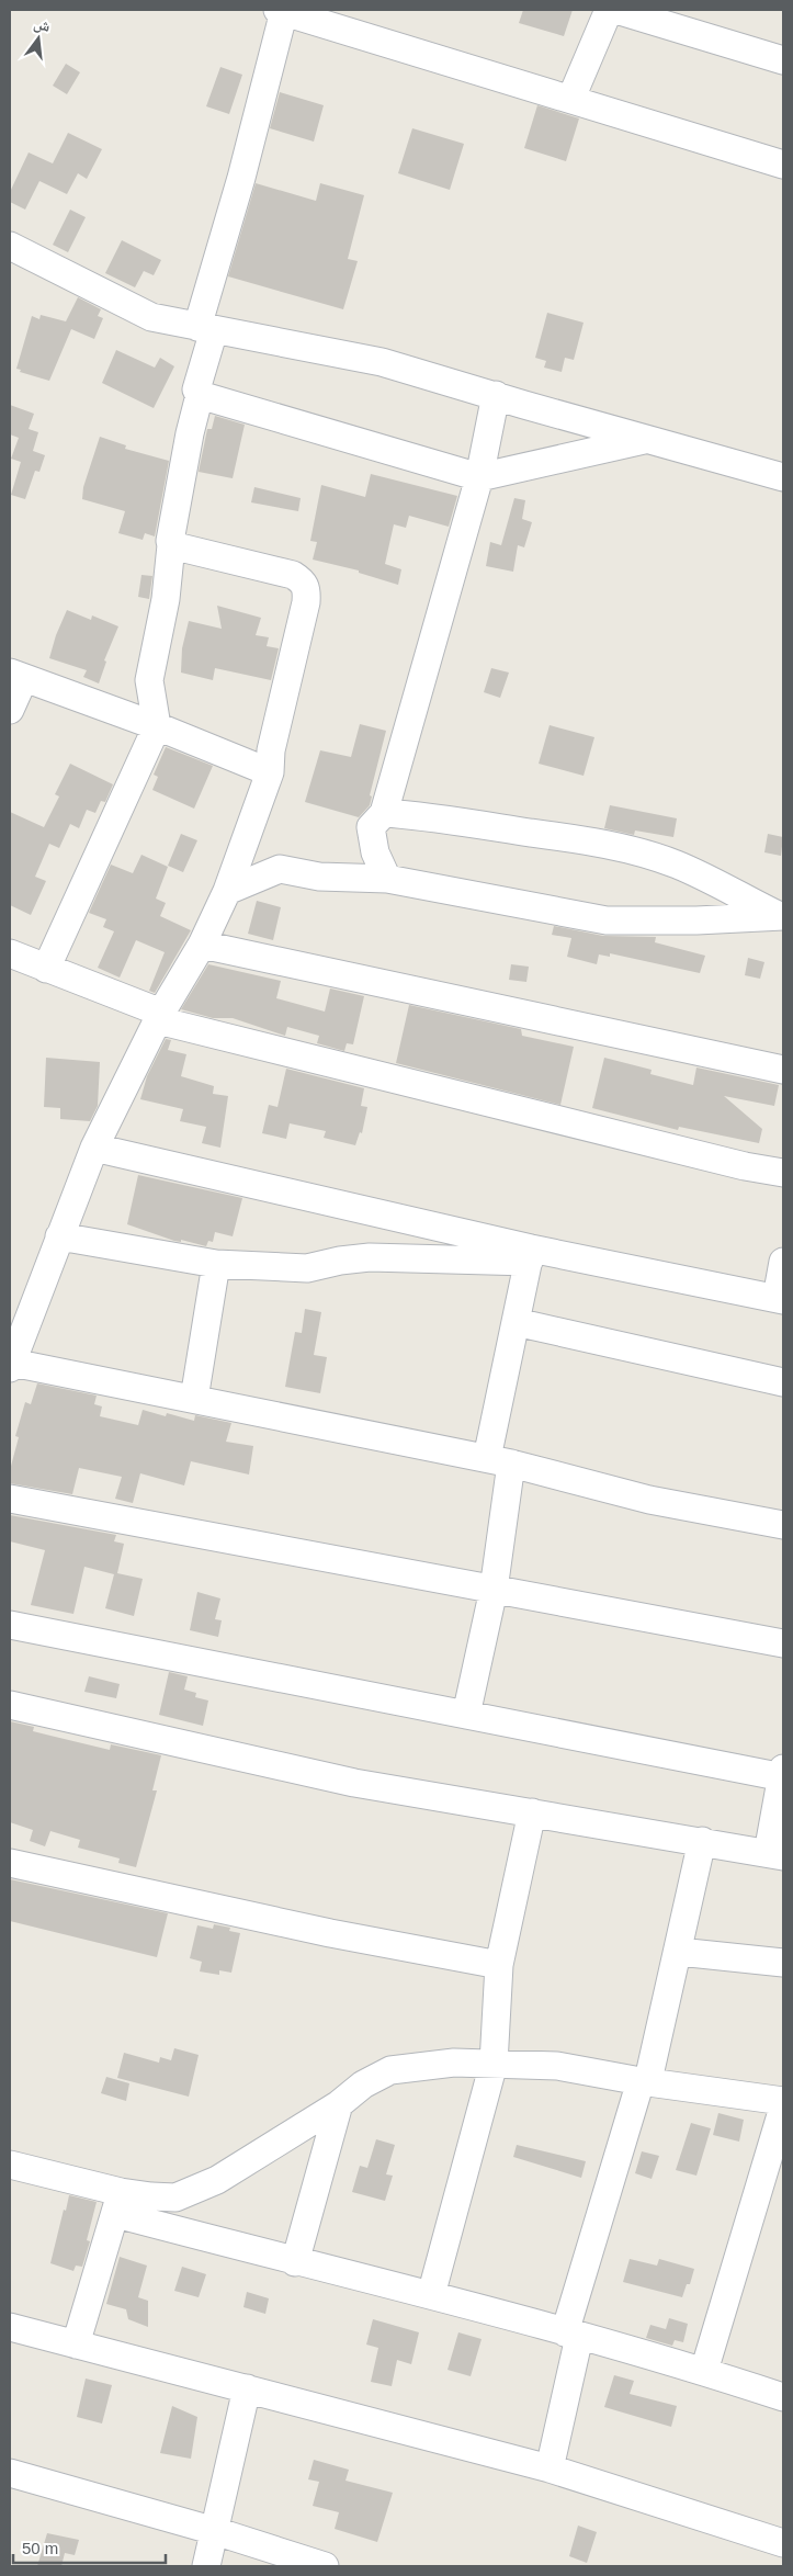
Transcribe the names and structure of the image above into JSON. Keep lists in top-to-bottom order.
{
  "scale_bar": "50 m",
  "north": "top"
}
